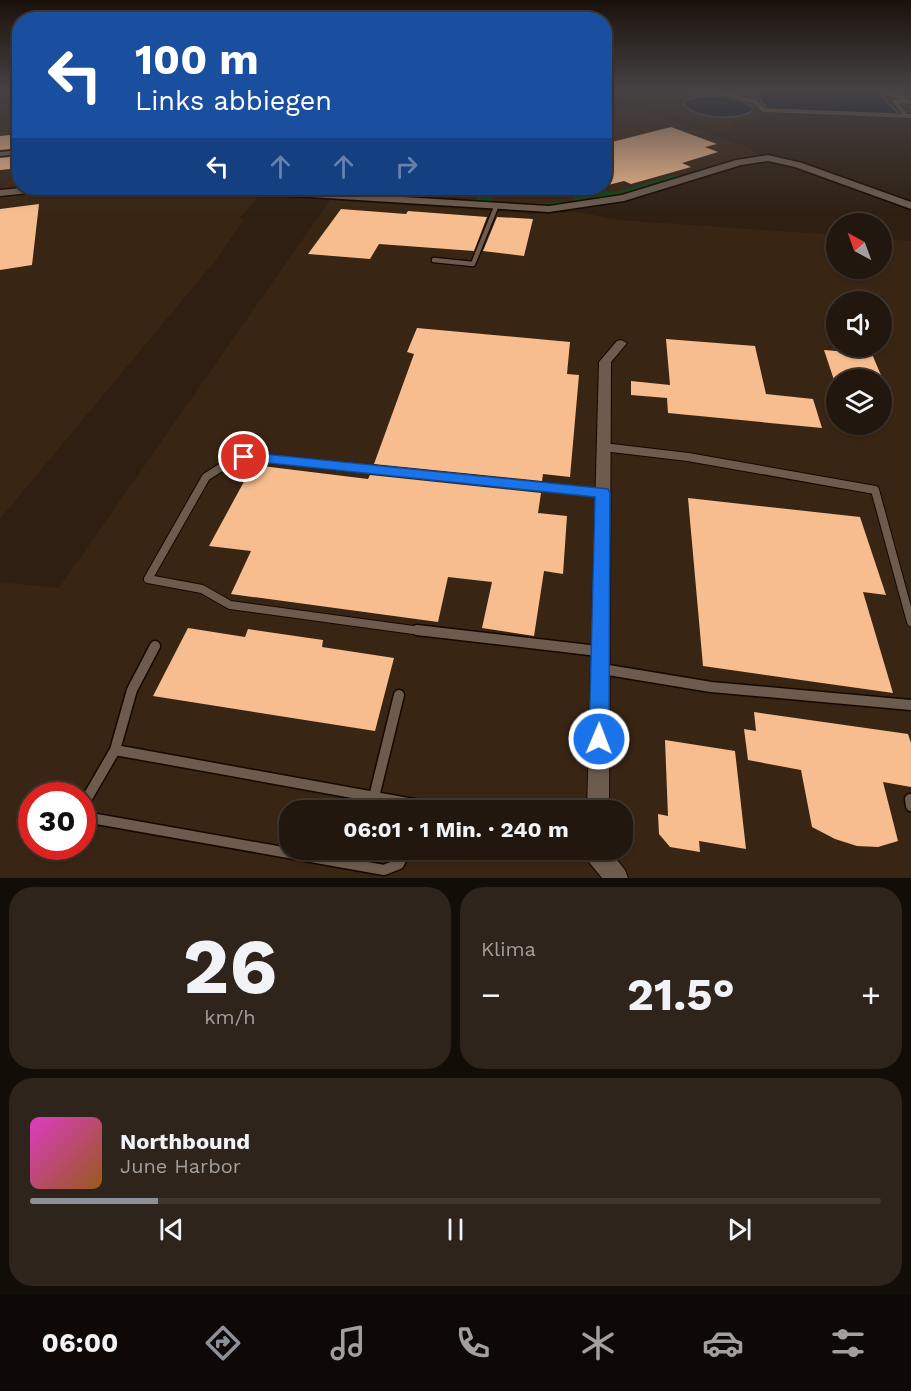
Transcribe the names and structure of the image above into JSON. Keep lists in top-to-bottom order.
{
  "north": "top left",
  "page": {
    "turn": ["100 m", "Links abbiegen"],
    "limit": "30",
    "trip": "06:01 · 1 Min. · 240 m",
    "tile": [
      ["26", "km/h"],
      "Klima"
    ],
    "heat": ["−", "21.5°", "+"],
    "song": ["Northbound", "June Harbor"],
    "tabs": "06:00"
  }
}
